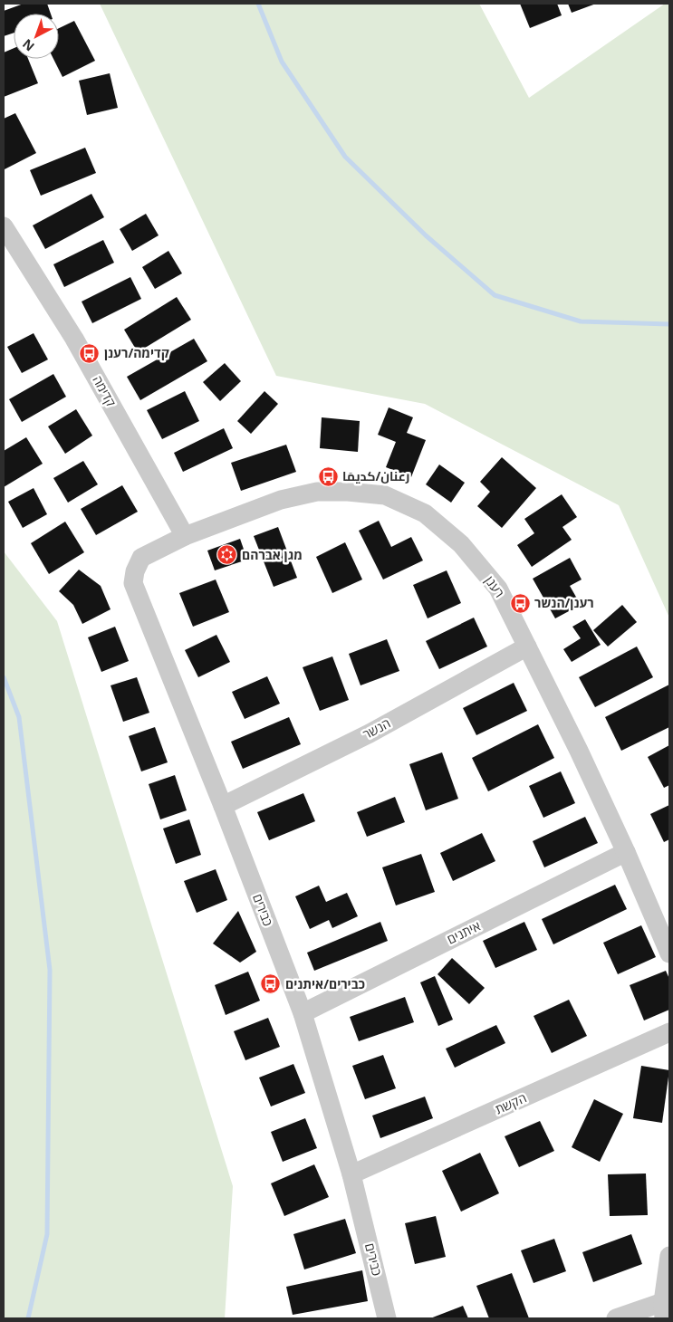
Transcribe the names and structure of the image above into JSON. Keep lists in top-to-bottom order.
{
  "streets": {
    "street": [
      "קדימה",
      "רענן",
      "הנשר",
      "כבירים",
      "איתנים",
      "הקשת"
    ]
  },
  "crossings": [
    ["קדימה", "רענן"],
    ["קדימה", "כבירים"],
    ["רענן", "הנשר"],
    ["רענן", "כבירים"],
    ["רענן", "איתנים"],
    ["הנשר", "כבירים"],
    ["כבירים", "איתנים"],
    ["כבירים", "הקשת"]
  ],
  "places": {
    "bus stop": [
      "קדימה/רענן",
      "رعنان/كديمَا",
      "רענן/הנשר",
      "כבירים/איתנים"
    ],
    "synagogue": ["מגן אברהם"]
  },
  "north": "bottom left"
}
